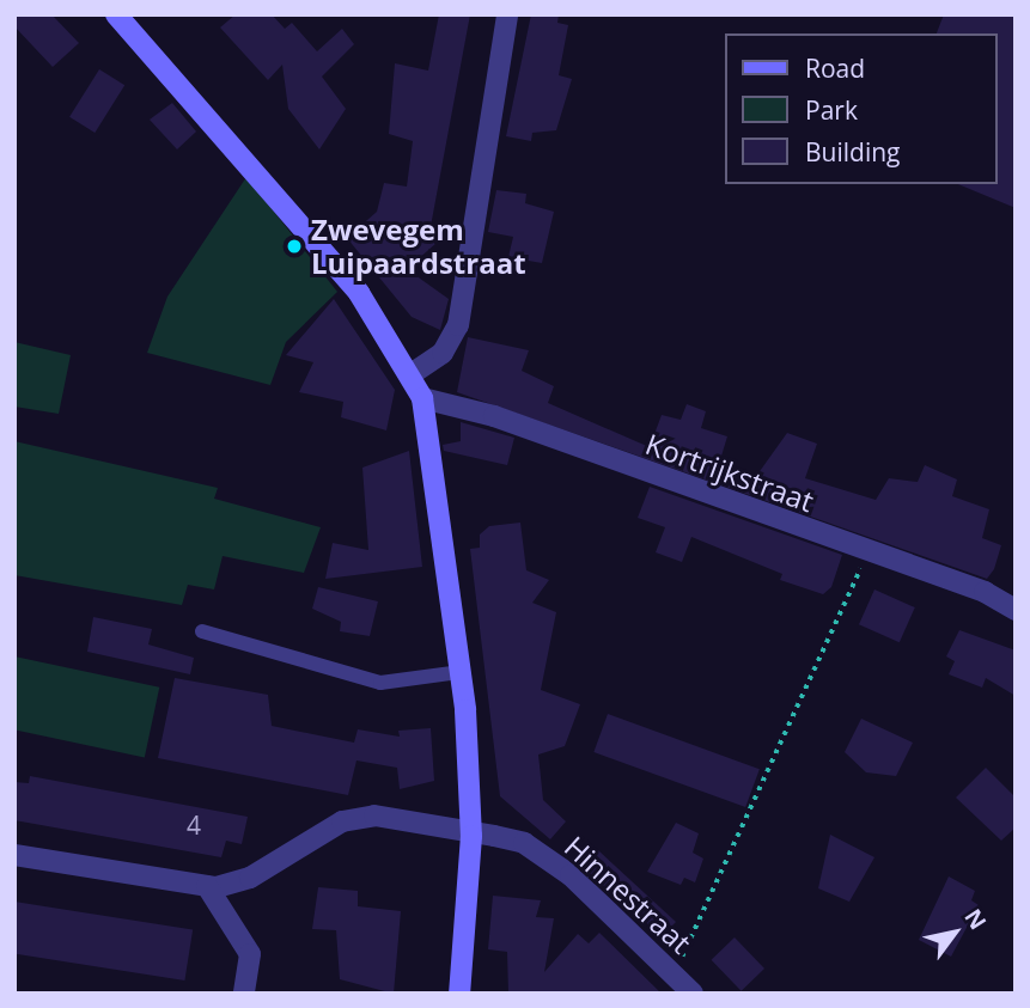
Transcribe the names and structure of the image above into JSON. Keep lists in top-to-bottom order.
{
  "streets": {
    "street": ["Kortrijkstraat", "Hinnestraat"]
  },
  "places": ["Zwevegem Luipaardstraat"],
  "house_numbers": ["4"],
  "legend": ["Road", "Park", "Building"],
  "north": "top right"
}
